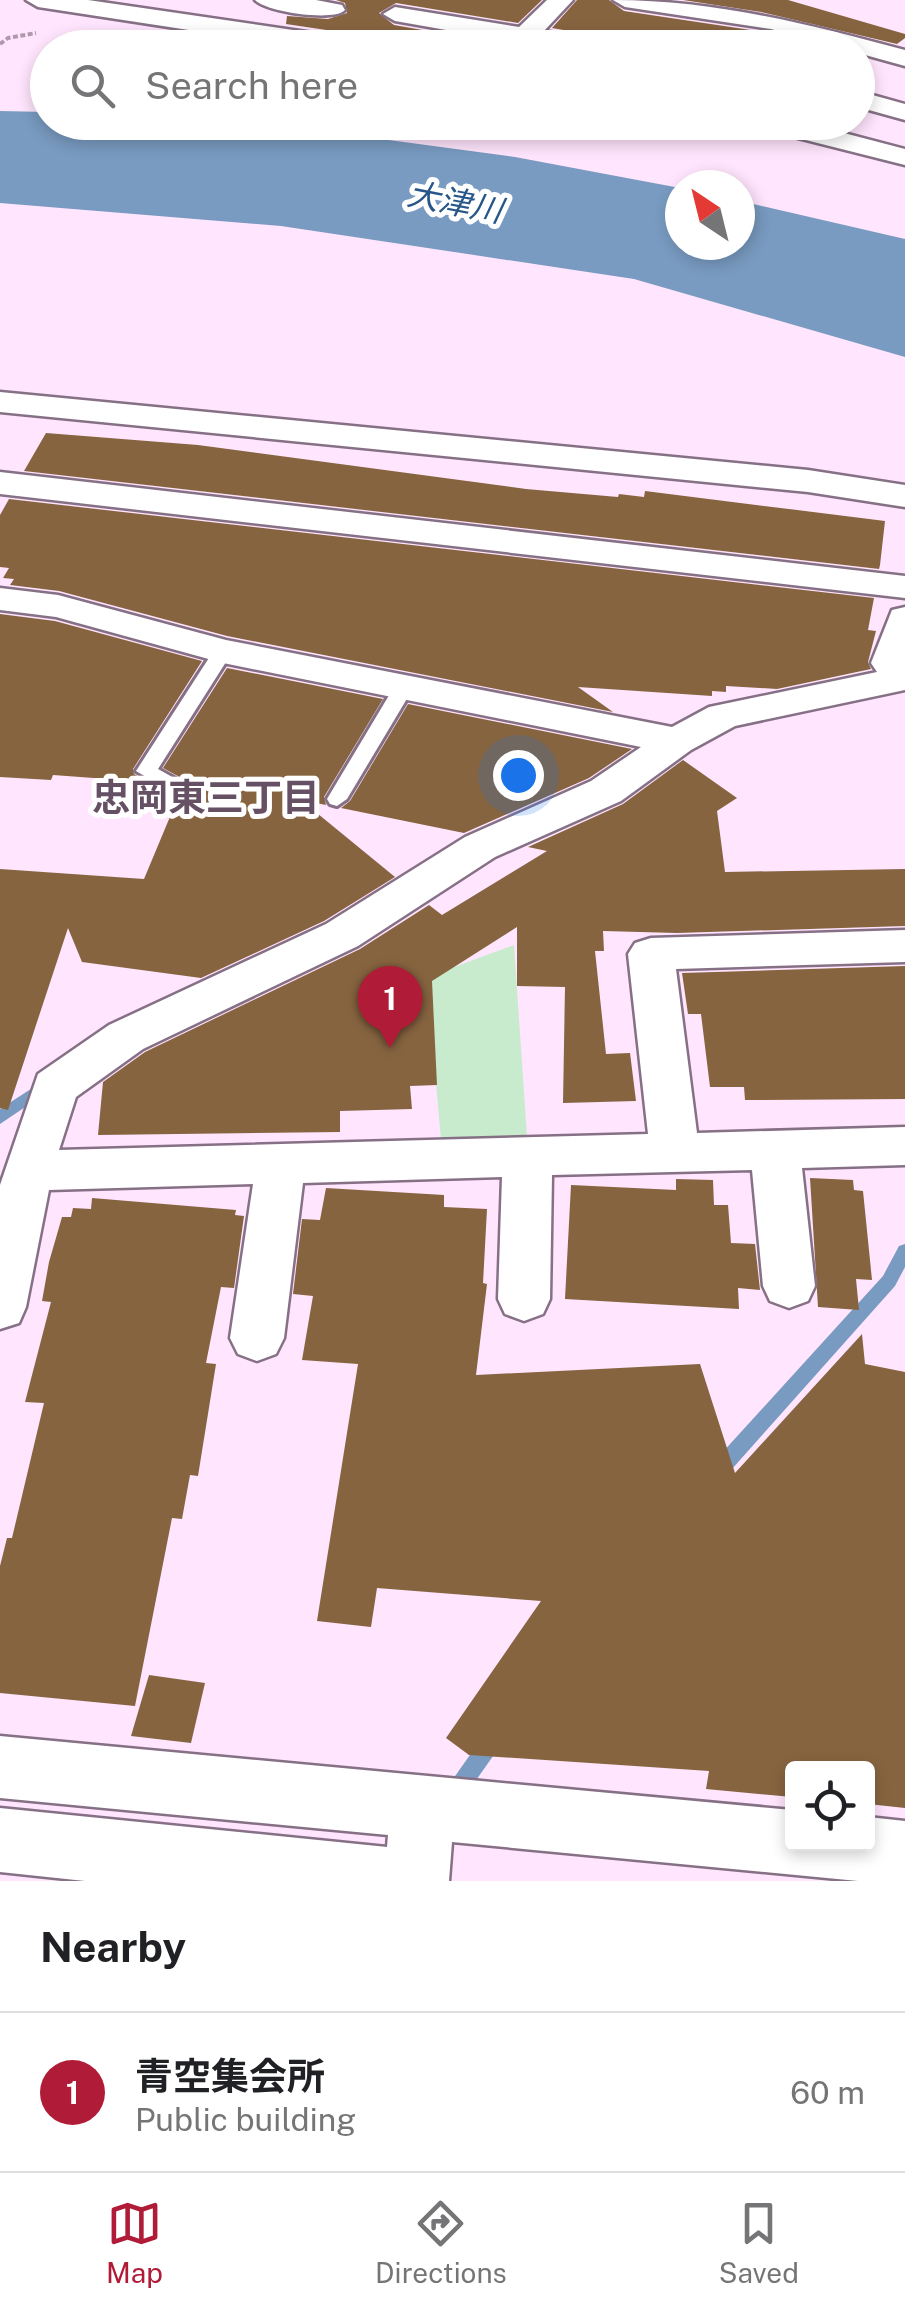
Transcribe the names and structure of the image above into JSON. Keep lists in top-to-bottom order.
{
  "districts": ["忠岡東三丁目"],
  "water": ["大津川"],
  "north": "top left",
  "page": {
    "search": "Search here",
    "pins": "1",
    "heading": "Nearby",
    "list": [
      {
        "mark": "1",
        "name": "青空集会所",
        "note": "Public building",
        "value": "60 m"
      }
    ],
    "nav": ["Map", "Directions", "Saved"]
  }
}
